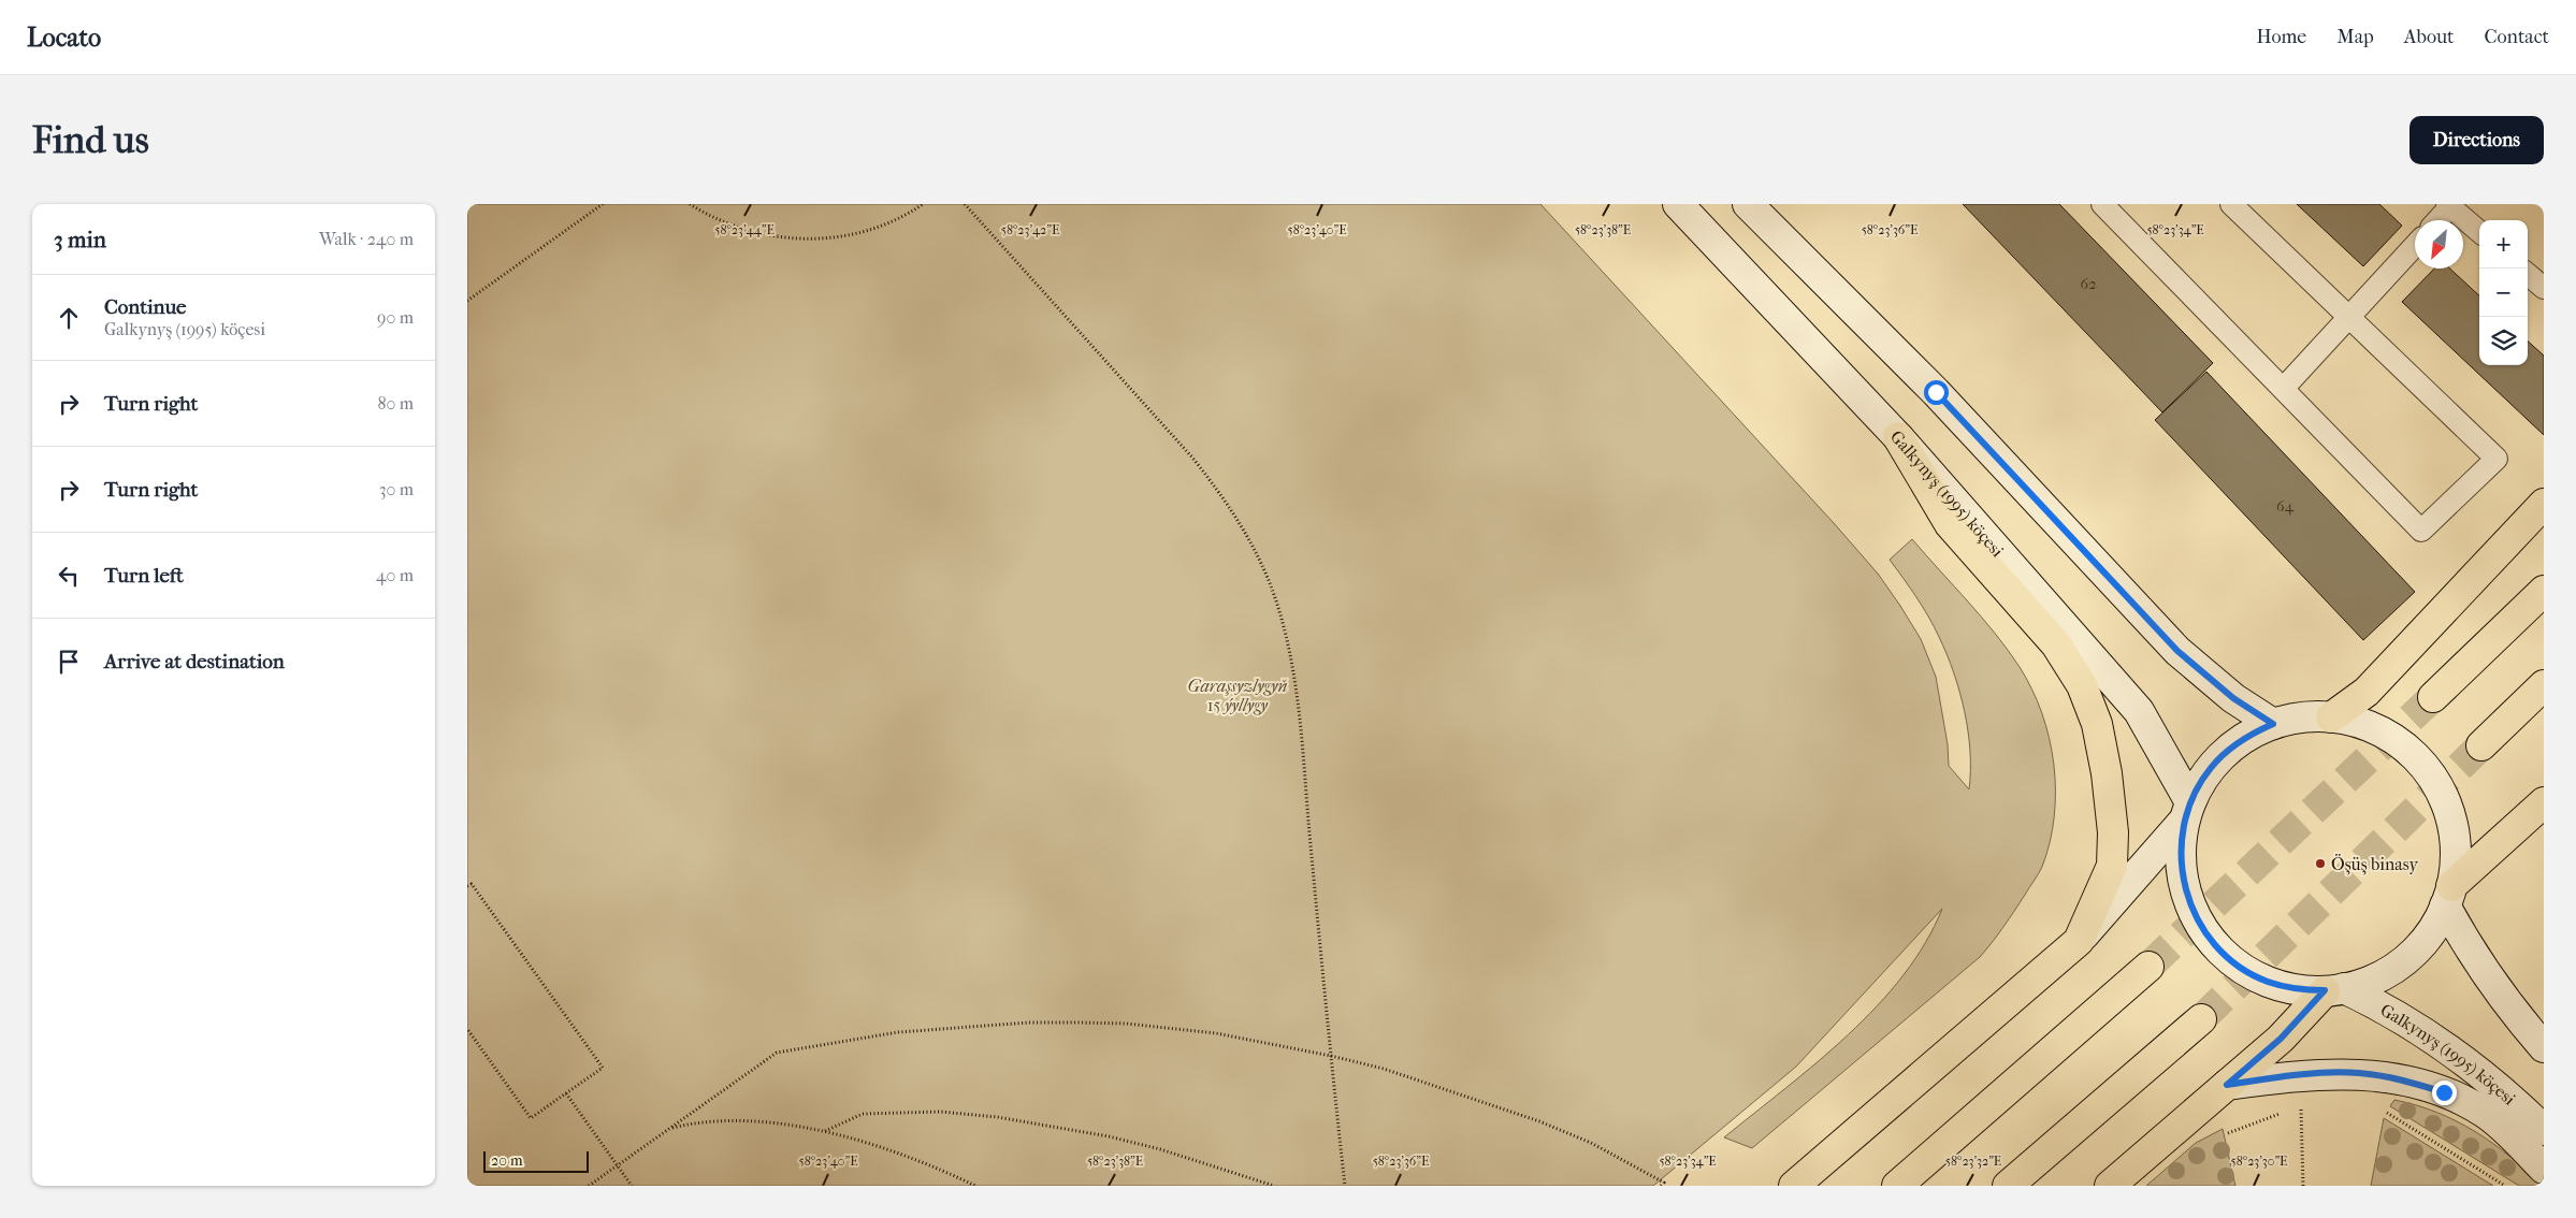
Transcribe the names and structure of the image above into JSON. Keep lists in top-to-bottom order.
{
  "streets": {
    "main road": ["Galkynyş (1995) köçesi"]
  },
  "parks": ["Garaşsyzlygyň 15 ýyllygy"],
  "places": ["Öşüş binasy"],
  "house_numbers": ["62", "64"],
  "scale_bar": "20 m",
  "north": "bottom left",
  "page": {
    "header": "Locato",
    "nav": [
      "Home",
      "Map",
      "About",
      "Contact"
    ],
    "buttons": "Directions",
    "title": "Find us",
    "heading": ["3 min", "Walk · 240 m"],
    "map_buttons": ["+", "−"],
    "list": [
      ["Continue", "Galkynyş (1995) köçesi", "90 m"],
      ["Turn right", "80 m"],
      ["Turn right", "30 m"],
      ["Turn left", "40 m"],
      "Arrive at destination"
    ],
    "scale": "20 m"
  },
  "coordinates": [
    "58°23'44\"E",
    "58°23'42\"E",
    "58°23'40\"E",
    "58°23'38\"E",
    "58°23'36\"E",
    "58°23'34\"E",
    "58°23'32\"E",
    "58°23'30\"E"
  ]
}
